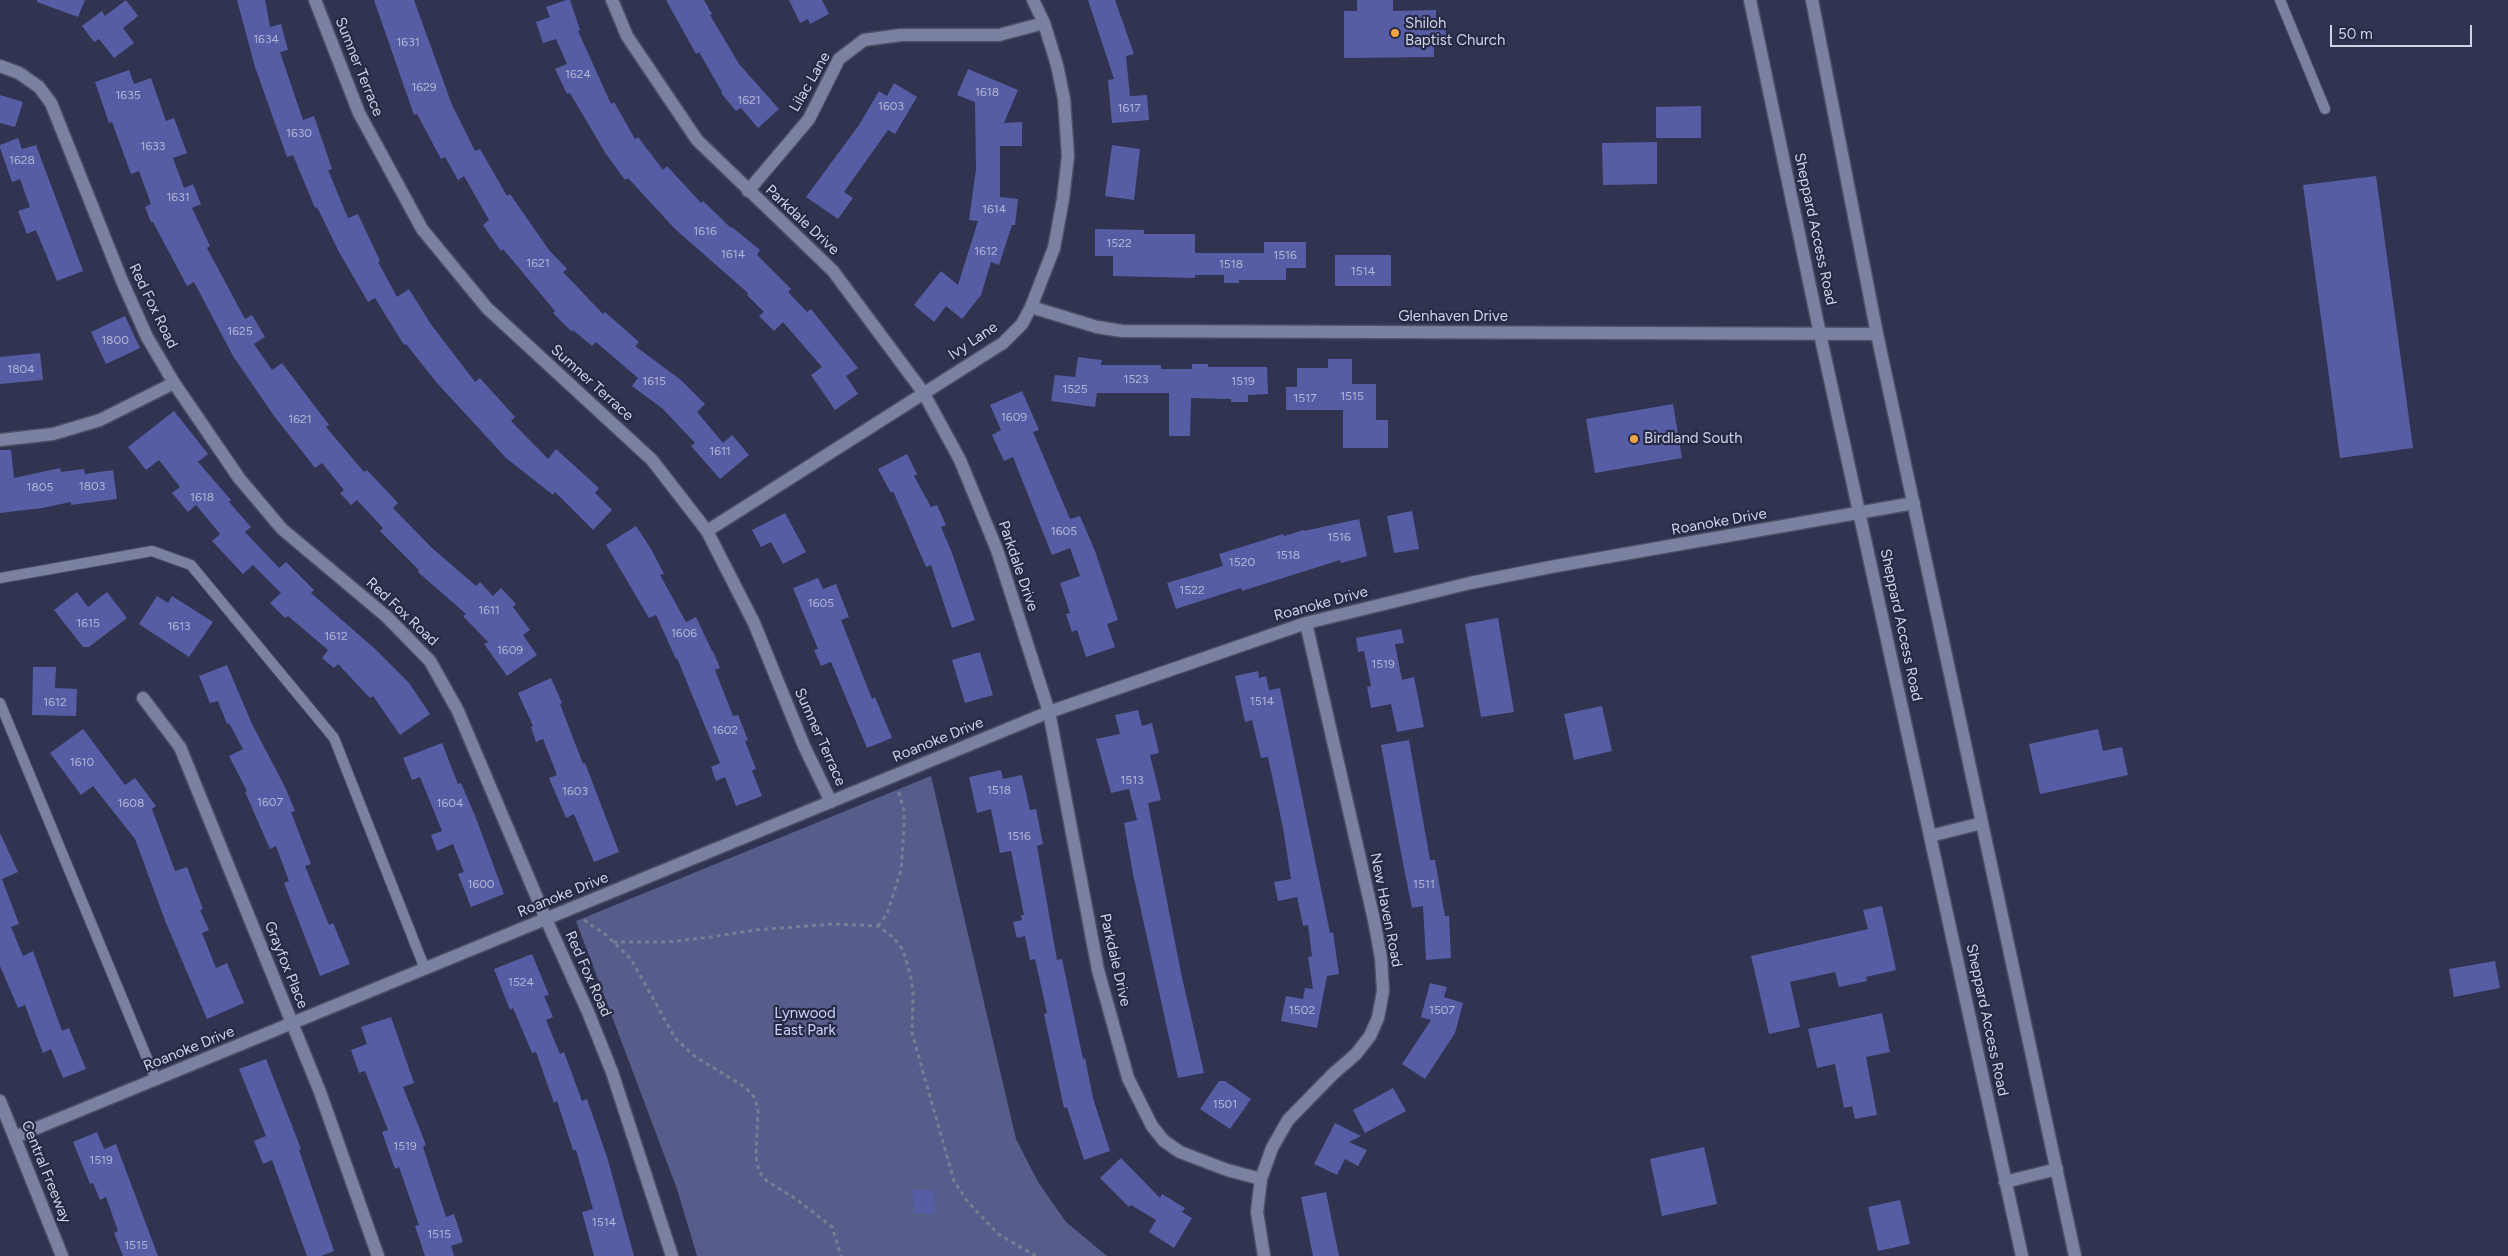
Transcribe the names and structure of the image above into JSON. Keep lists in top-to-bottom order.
{
  "streets": {
    "street": [
      "Sumner Terrace",
      "Lilac Lane",
      "Parkdale Drive",
      "Sheppard Access Road",
      "Red Fox Road",
      "Glenhaven Drive",
      "Ivy Lane",
      "Roanoke Drive",
      "New Haven Road",
      "Grayfox Place",
      "Central Freeway"
    ]
  },
  "crossings": [
    ["Sumner Terrace", "Ivy Lane"],
    ["Sumner Terrace", "Roanoke Drive"],
    ["Lilac Lane", "Parkdale Drive"],
    ["Lilac Lane", "Ivy Lane"],
    ["Parkdale Drive", "Ivy Lane"],
    ["Parkdale Drive", "Roanoke Drive"],
    ["Parkdale Drive", "New Haven Road"],
    ["Sheppard Access Road", "Glenhaven Drive"],
    ["Sheppard Access Road", "Roanoke Drive"],
    ["Red Fox Road", "Roanoke Drive"],
    ["Glenhaven Drive", "Ivy Lane"],
    ["Roanoke Drive", "New Haven Road"],
    ["Roanoke Drive", "Grayfox Place"],
    ["Roanoke Drive", "Central Freeway"]
  ],
  "parks": ["Lynwood East Park"],
  "places": ["Shiloh Baptist Church", "Birdland South"],
  "house_numbers": [
    "1634",
    "1631",
    "1624",
    "1629",
    "1618",
    "1635",
    "1621",
    "1603",
    "1617",
    "1630",
    "1633",
    "1628",
    "1631",
    "1614",
    "1616",
    "1522",
    "1612",
    "1614",
    "1516",
    "1621",
    "1518",
    "1514",
    "1625",
    "1800",
    "1804",
    "1523",
    "1615",
    "1519",
    "1525",
    "1515",
    "1517",
    "1609",
    "1621",
    "1611",
    "1803",
    "1805",
    "1618",
    "1605",
    "1516",
    "1518",
    "1520",
    "1522",
    "1605",
    "1611",
    "1615",
    "1613",
    "1606",
    "1612",
    "1609",
    "1519",
    "1514",
    "1612",
    "1602",
    "1610",
    "1513",
    "1518",
    "1603",
    "1607",
    "1608",
    "1604",
    "1516",
    "1600",
    "1511",
    "1524",
    "1502",
    "1507",
    "1501",
    "1519",
    "1519",
    "1514",
    "1515",
    "1515"
  ],
  "scale_bar": "50 m"
}
